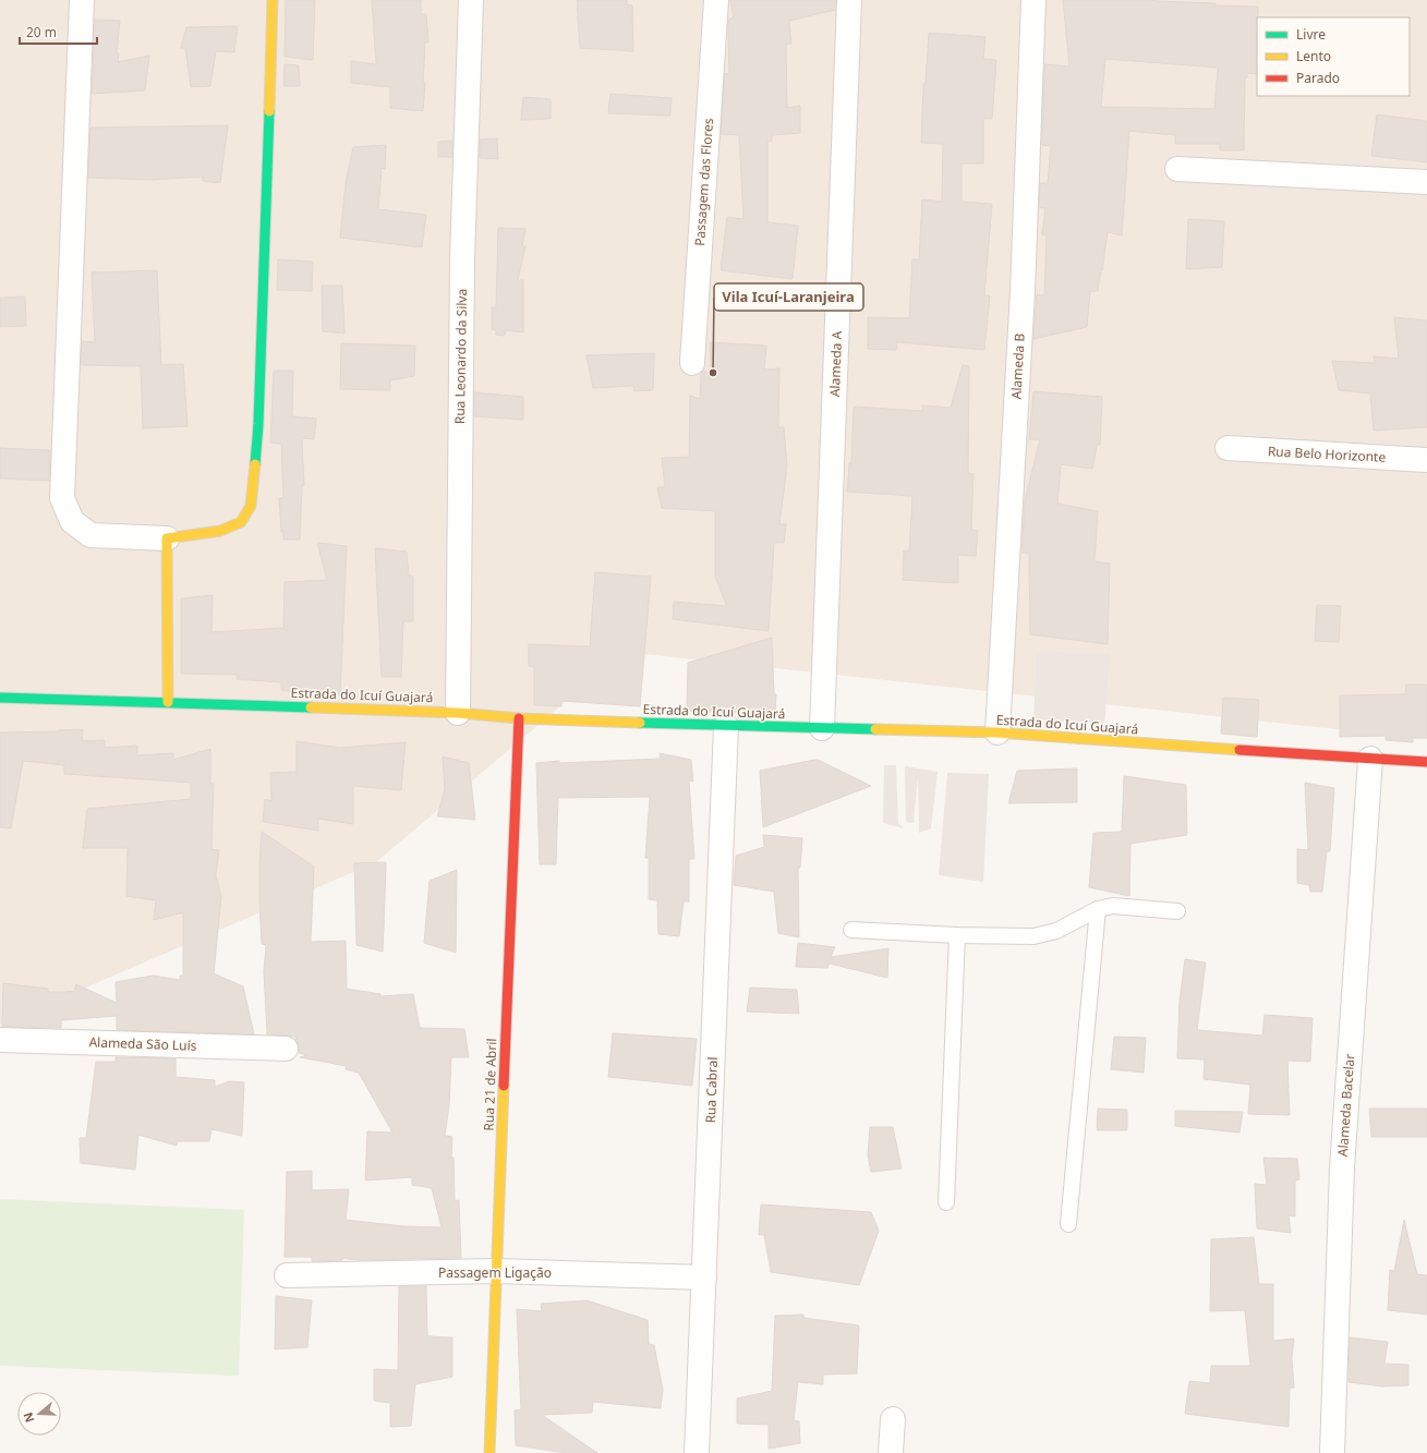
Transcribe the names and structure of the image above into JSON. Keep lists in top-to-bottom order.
{
  "streets": {
    "street": [
      "Passagem das Flores",
      "Rua Leonardo da Silva",
      "Alameda A",
      "Alameda B",
      "Rua Belo Horizonte",
      "Estrada do Icuí Guajará",
      "Alameda São Luís",
      "Rua 21 de Abril",
      "Rua Cabral",
      "Alameda Bacelar",
      "Passagem Ligação"
    ]
  },
  "crossings": [
    ["Rua Leonardo da Silva", "Estrada do Icuí Guajará"],
    ["Alameda A", "Estrada do Icuí Guajará"],
    ["Alameda B", "Estrada do Icuí Guajará"],
    ["Estrada do Icuí Guajará", "Rua 21 de Abril"],
    ["Estrada do Icuí Guajará", "Rua Cabral"],
    ["Estrada do Icuí Guajará", "Alameda Bacelar"],
    ["Rua 21 de Abril", "Passagem Ligação"],
    ["Rua Cabral", "Passagem Ligação"]
  ],
  "places": ["Vila Icuí-Laranjeira"],
  "legend": ["Livre", "Lento", "Parado"],
  "scale_bar": "20 m",
  "north": "left"
}
